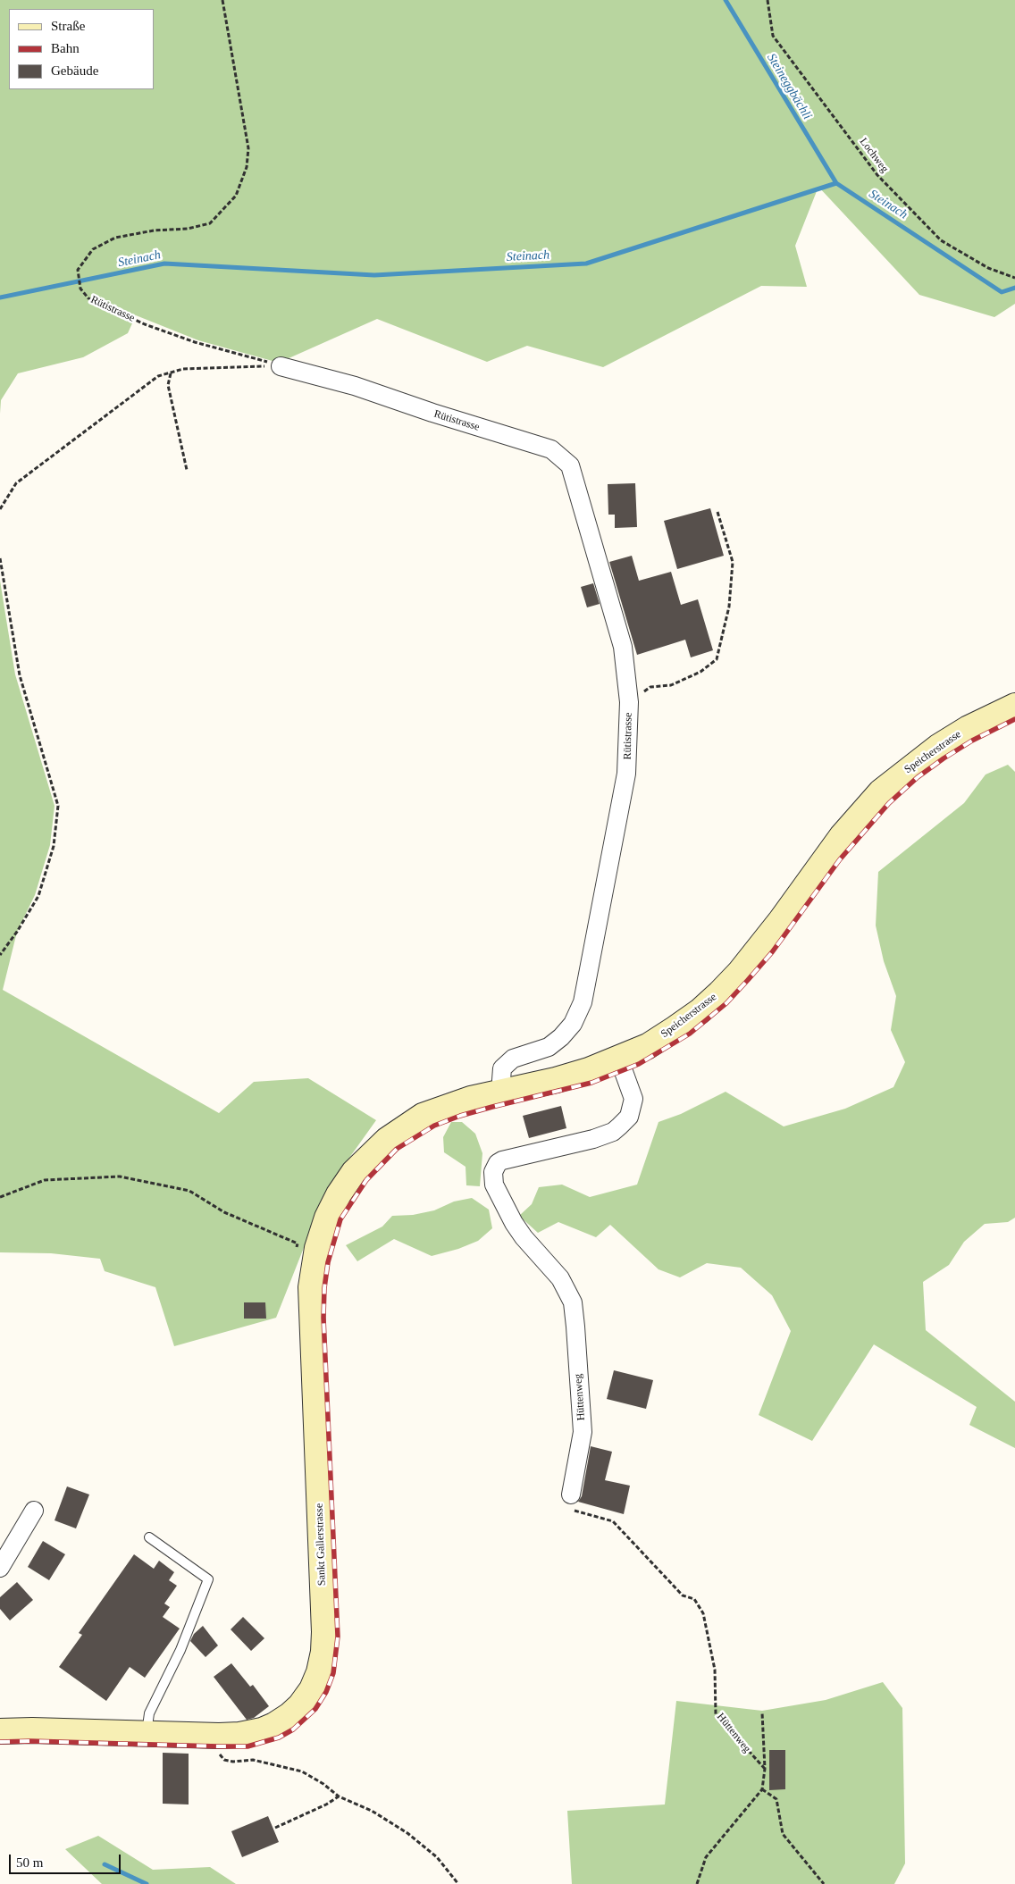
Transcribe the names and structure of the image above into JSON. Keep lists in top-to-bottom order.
{
  "streets": {
    "main road": ["Speicherstrasse", "Sankt Gallerstrasse"],
    "street": ["Rütistrasse", "Hüttenweg"],
    "path": ["Lochweg"]
  },
  "crossings": [
    ["Rütistrasse", "Speicherstrasse"],
    ["Speicherstrasse", "Hüttenweg"],
    ["Speicherstrasse", "Sankt Gallerstrasse"]
  ],
  "water": ["Steineggbächli", "Steinach"],
  "legend": ["Straße", "Bahn", "Gebäude"],
  "scale_bar": "50 m"
}
